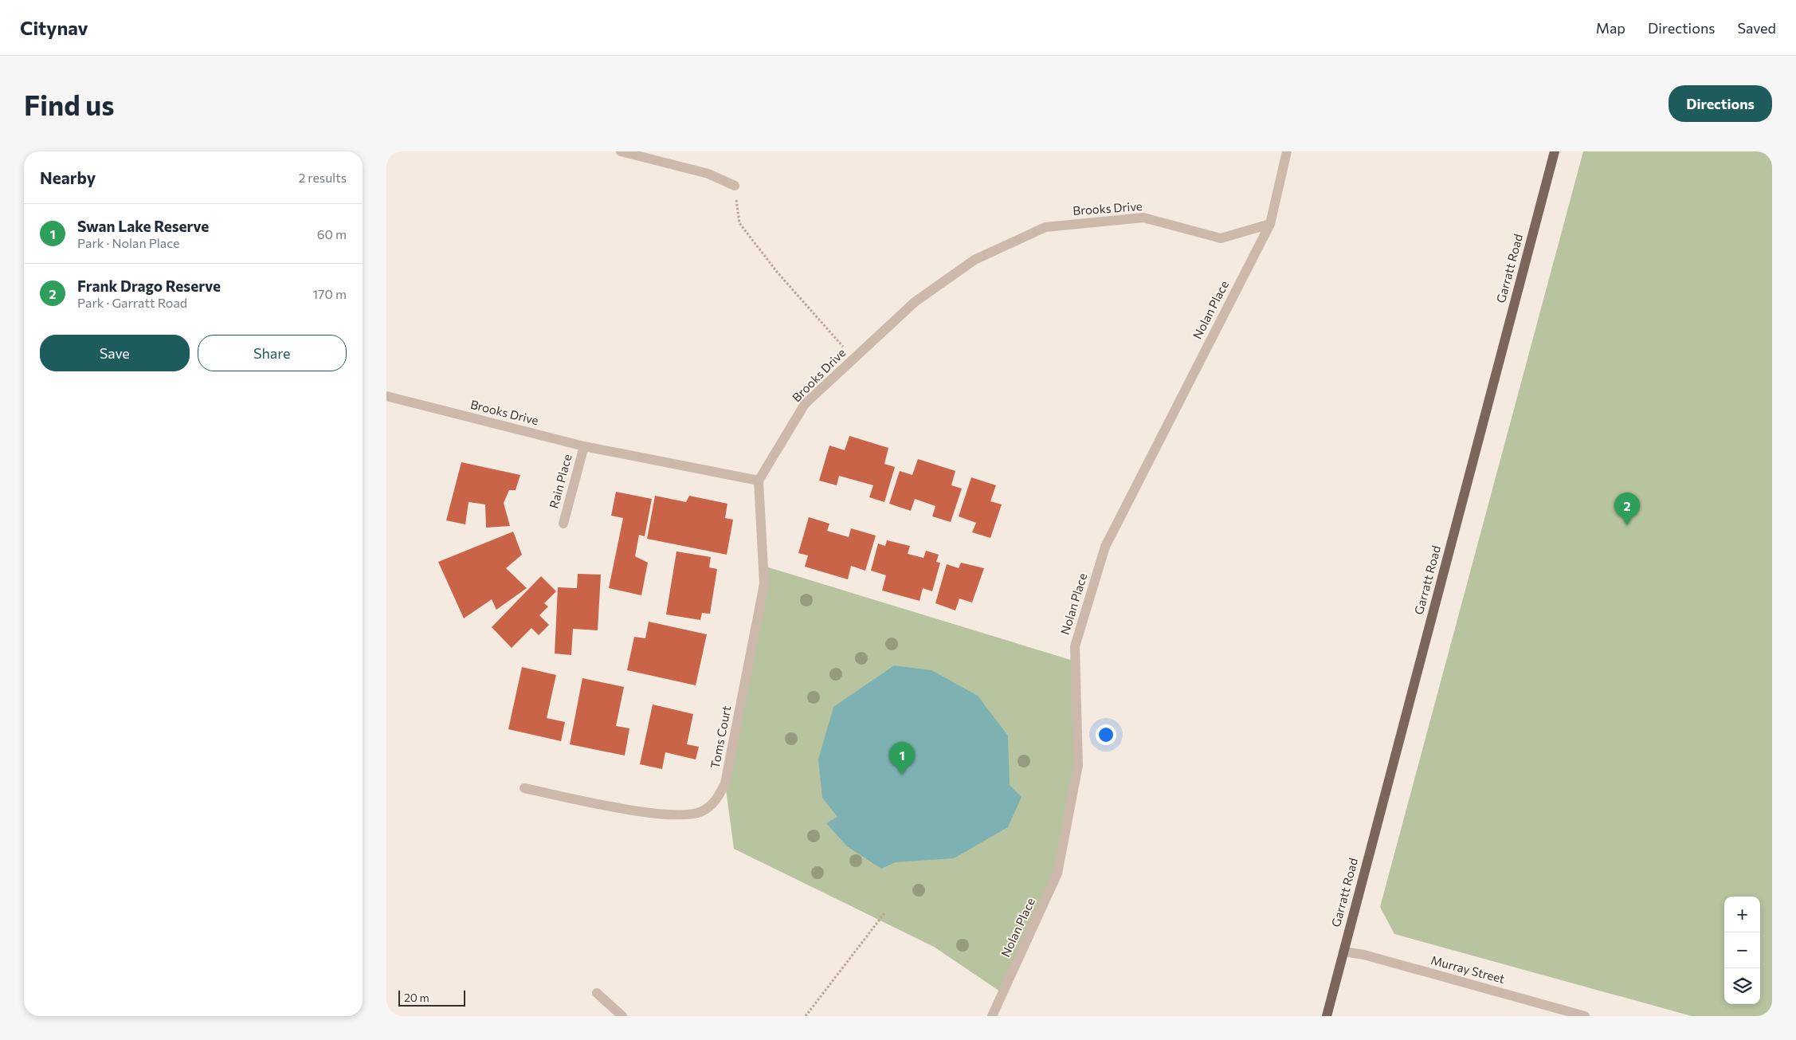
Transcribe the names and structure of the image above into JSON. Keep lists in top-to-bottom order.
{
  "streets": {
    "main road": ["Garratt Road"],
    "street": [
      "Brooks Drive",
      "Nolan Place",
      "Rain Place",
      "Toms Court",
      "Murray Street"
    ]
  },
  "crossings": [
    ["Brooks Drive", "Nolan Place"],
    ["Brooks Drive", "Rain Place"],
    ["Brooks Drive", "Toms Court"],
    ["Garratt Road", "Murray Street"]
  ],
  "scale_bar": "20 m",
  "page": {
    "header": "Citynav",
    "nav": ["Map", "Directions", "Saved"],
    "buttons": [
      "Directions",
      ["Save", "Share"]
    ],
    "title": "Find us",
    "heading": ["Nearby", "2 results"],
    "list": [
      {
        "mark": "1",
        "name": "Swan Lake Reserve",
        "note": "Park · Nolan Place",
        "value": "60 m"
      },
      {
        "mark": "2",
        "name": "Frank Drago Reserve",
        "note": "Park · Garratt Road",
        "value": "170 m"
      }
    ],
    "pins": ["2", "1"],
    "map_buttons": ["+", "−"],
    "scale": "20 m"
  }
}
